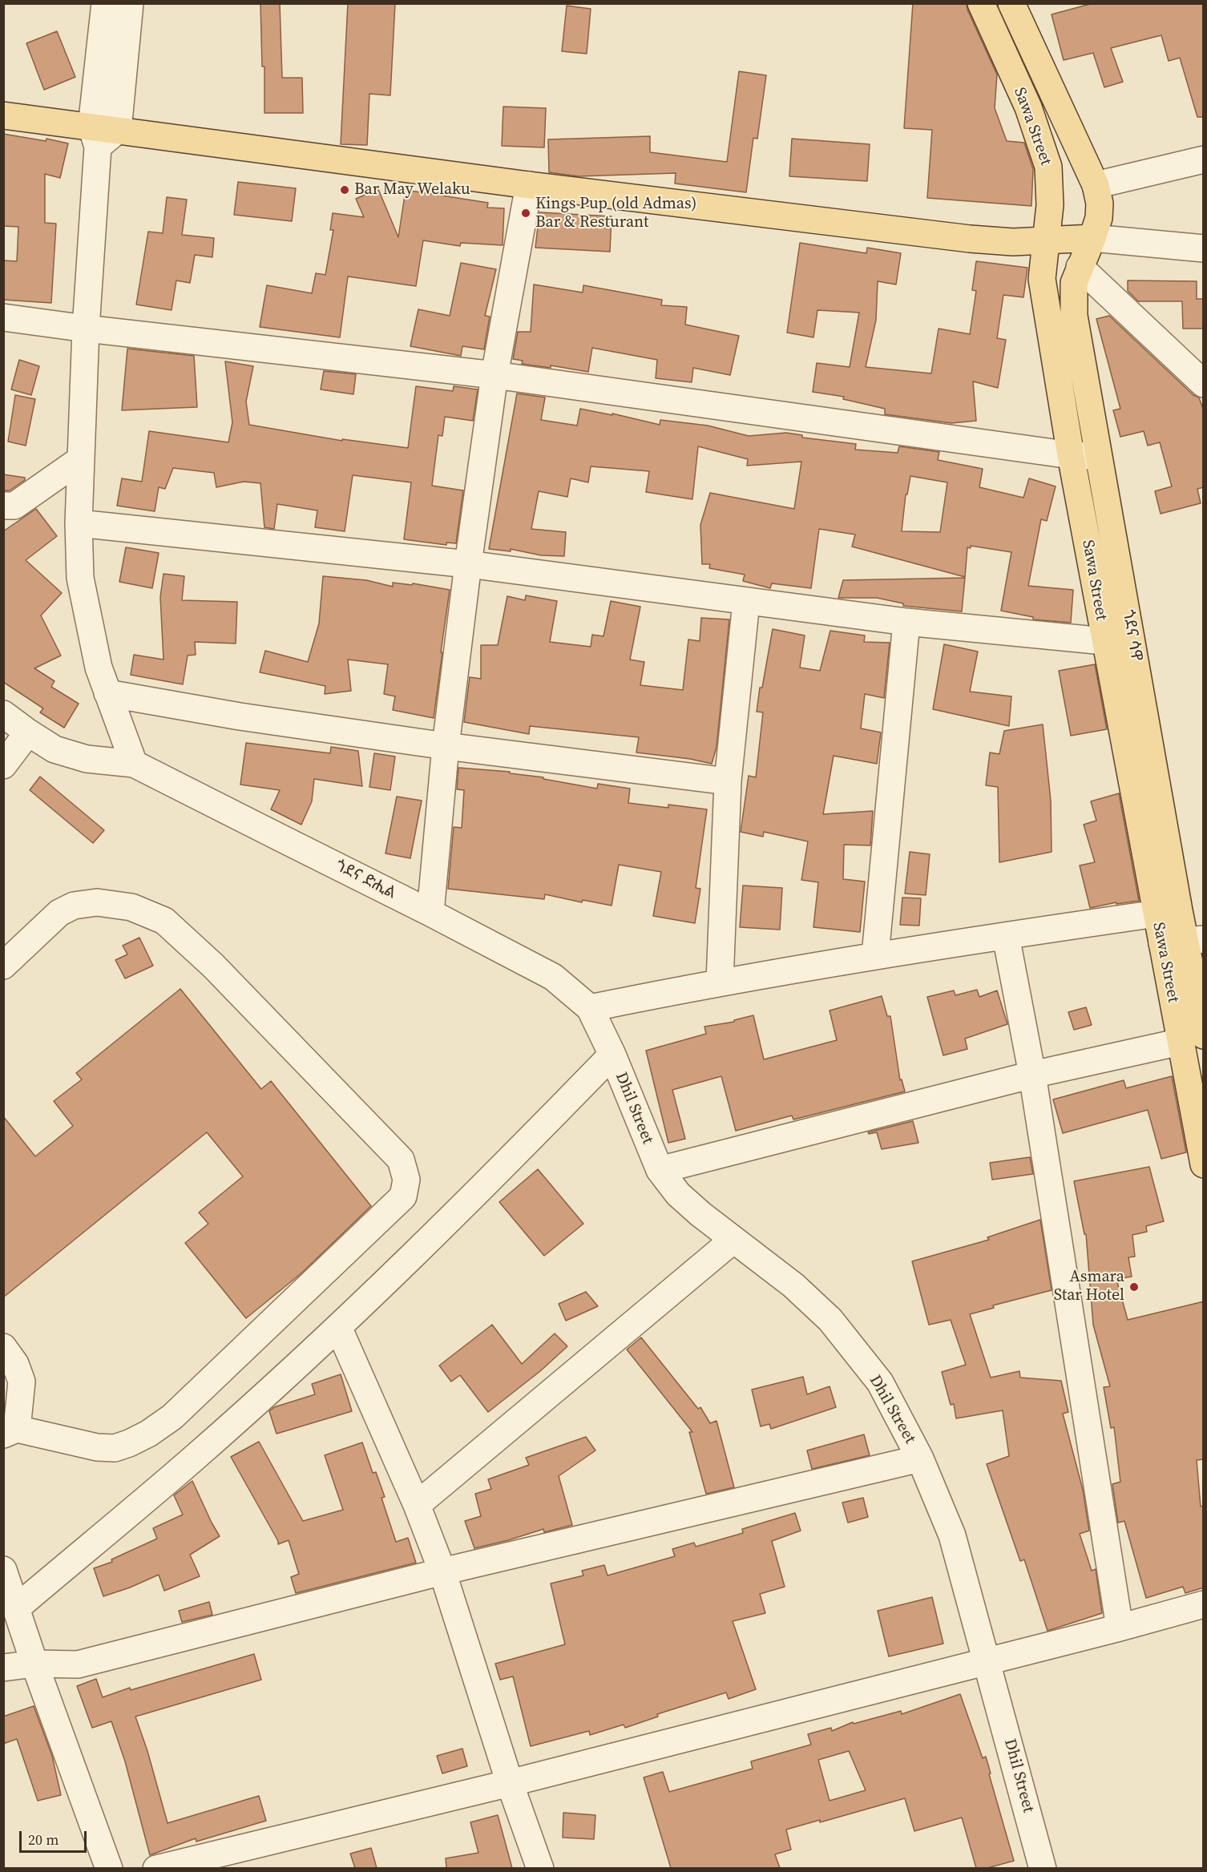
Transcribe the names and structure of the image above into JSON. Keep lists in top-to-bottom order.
{
  "streets": {
    "main road": ["Sawa Street", "ጎደና ሳዋ"],
    "street": ["ጎደና ድሒል", "Dhil Street"]
  },
  "crossings": [
    ["Sawa Street", "ጎደና ሳዋ"],
    ["ጎደና ድሒል", "Dhil Street"]
  ],
  "places": ["Bar May Welaku", "Kings Pup (old Admas) Bar & Resturant", "Asmara Star Hotel"],
  "scale_bar": "20 m"
}
